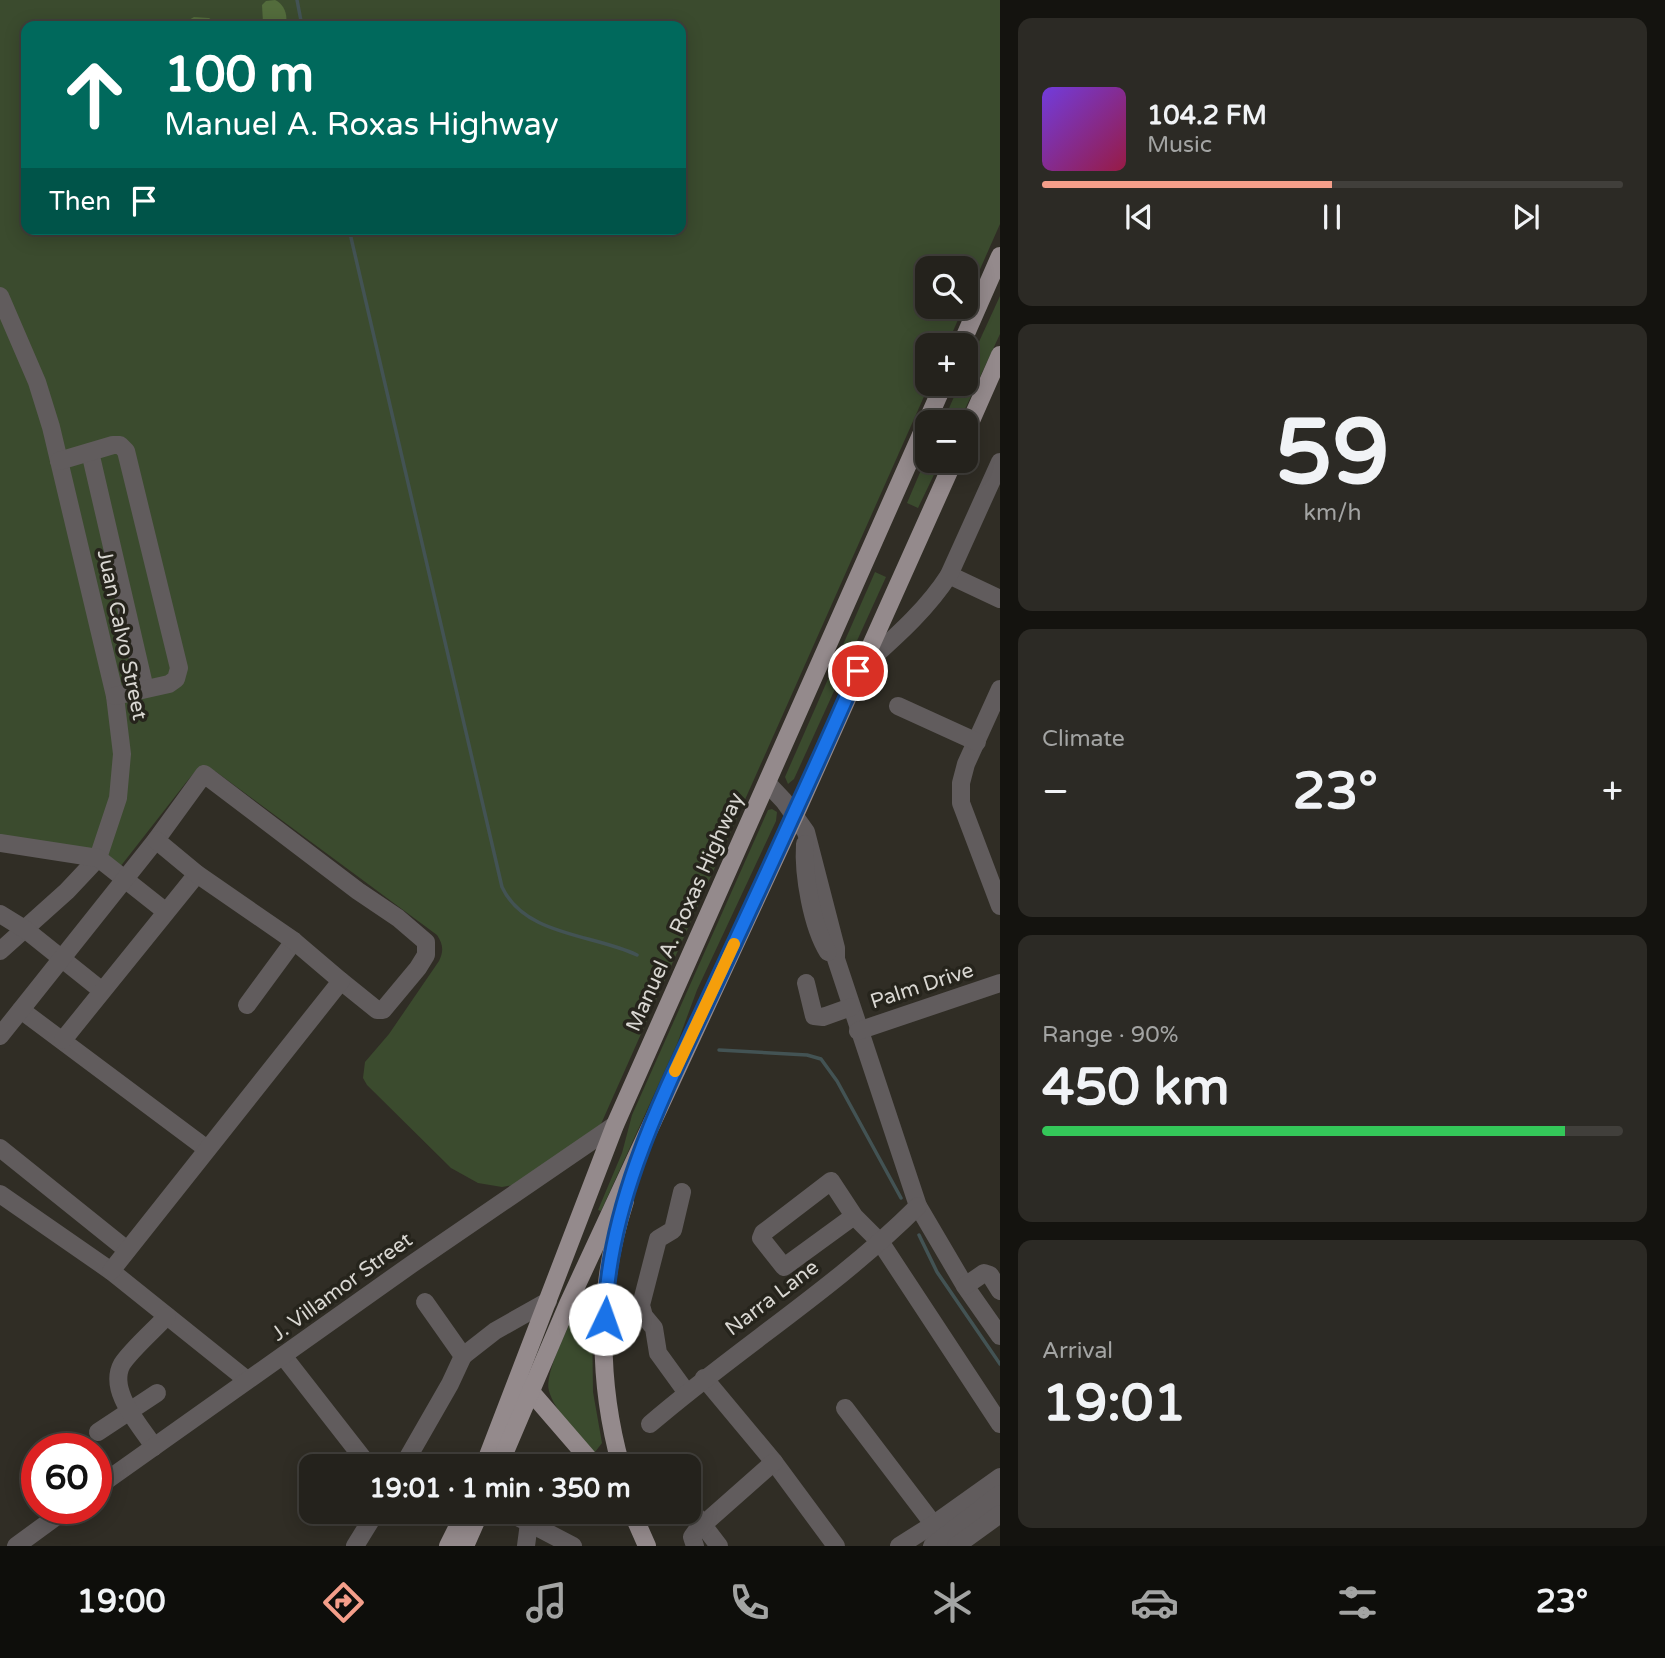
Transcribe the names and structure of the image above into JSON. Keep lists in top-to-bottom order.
{
  "streets": {
    "main road": ["Manuel A. Roxas Highway"],
    "street": [
      "Juan Calvo Street",
      "Palm Drive",
      "J. Villamor Street",
      "Narra Lane"
    ]
  },
  "crossings": [
    ["Manuel A. Roxas Highway", "J. Villamor Street"]
  ],
  "page": {
    "turn": ["100 m", "Manuel A. Roxas Highway"],
    "song": ["104.2 FM", "Music"],
    "then": "Then",
    "map_buttons": ["+", "−"],
    "tile": [
      ["59", "km/h"],
      "Climate",
      ["Range · 90%", "450 km"],
      ["Arrival", "19:01"]
    ],
    "heat": ["−", "23°", "+"],
    "limit": "60",
    "trip": "19:01 · 1 min · 350 m",
    "tabs": ["19:00", "23°"]
  }
}
